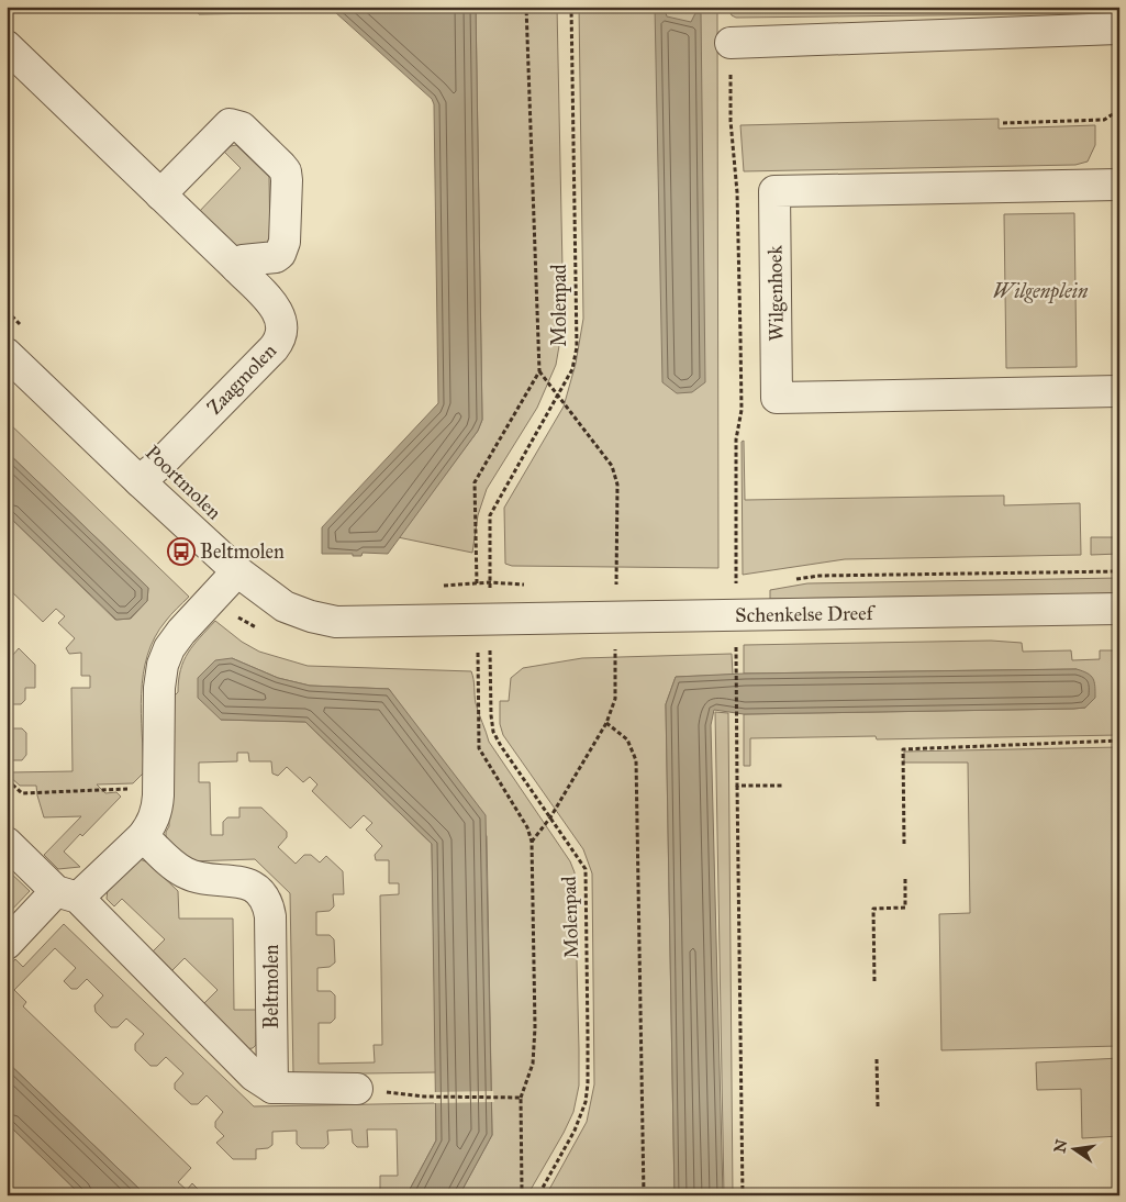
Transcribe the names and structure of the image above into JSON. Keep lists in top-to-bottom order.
{
  "streets": {
    "street": [
      "Wilgenhoek",
      "Zaagmolen",
      "Poortmolen",
      "Schenkelse Dreef",
      "Beltmolen"
    ],
    "path": ["Molenpad"]
  },
  "crossings": [
    ["Zaagmolen", "Poortmolen"],
    ["Poortmolen", "Schenkelse Dreef"]
  ],
  "parks": ["Wilgenplein"],
  "places": {
    "bus stop": ["Beltmolen"]
  },
  "north": "left"
}
